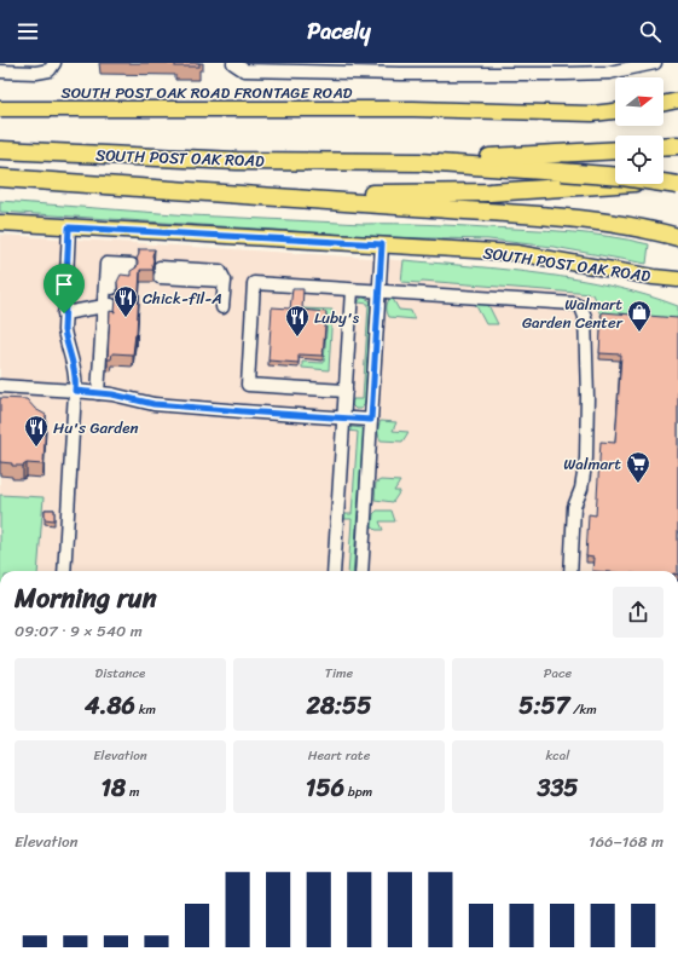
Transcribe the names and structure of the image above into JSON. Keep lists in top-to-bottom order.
{
  "streets": {
    "highway": ["SOUTH POST OAK ROAD"],
    "main road": ["SOUTH POST OAK ROAD FRONTAGE ROAD"]
  },
  "places": {
    "restaurant": ["Chick-fil-A", "Luby's", "Hu's Garden"],
    "shop": ["Walmart Garden Center"],
    "supermarket": ["Walmart"]
  },
  "north": "right",
  "page": {
    "header": "Pacely",
    "heading": ["Morning run", "09:07 · 9 × 540 m"],
    "stats": [
      ["Distance", "4.86 km"],
      ["Time", "28:55"],
      ["Pace", "5:57 /km"],
      ["Elevation", "18 m"],
      ["Heart rate", "156 bpm"],
      ["kcal", "335"]
    ],
    "chart": ["Elevation", "166–168 m"]
  }
}
